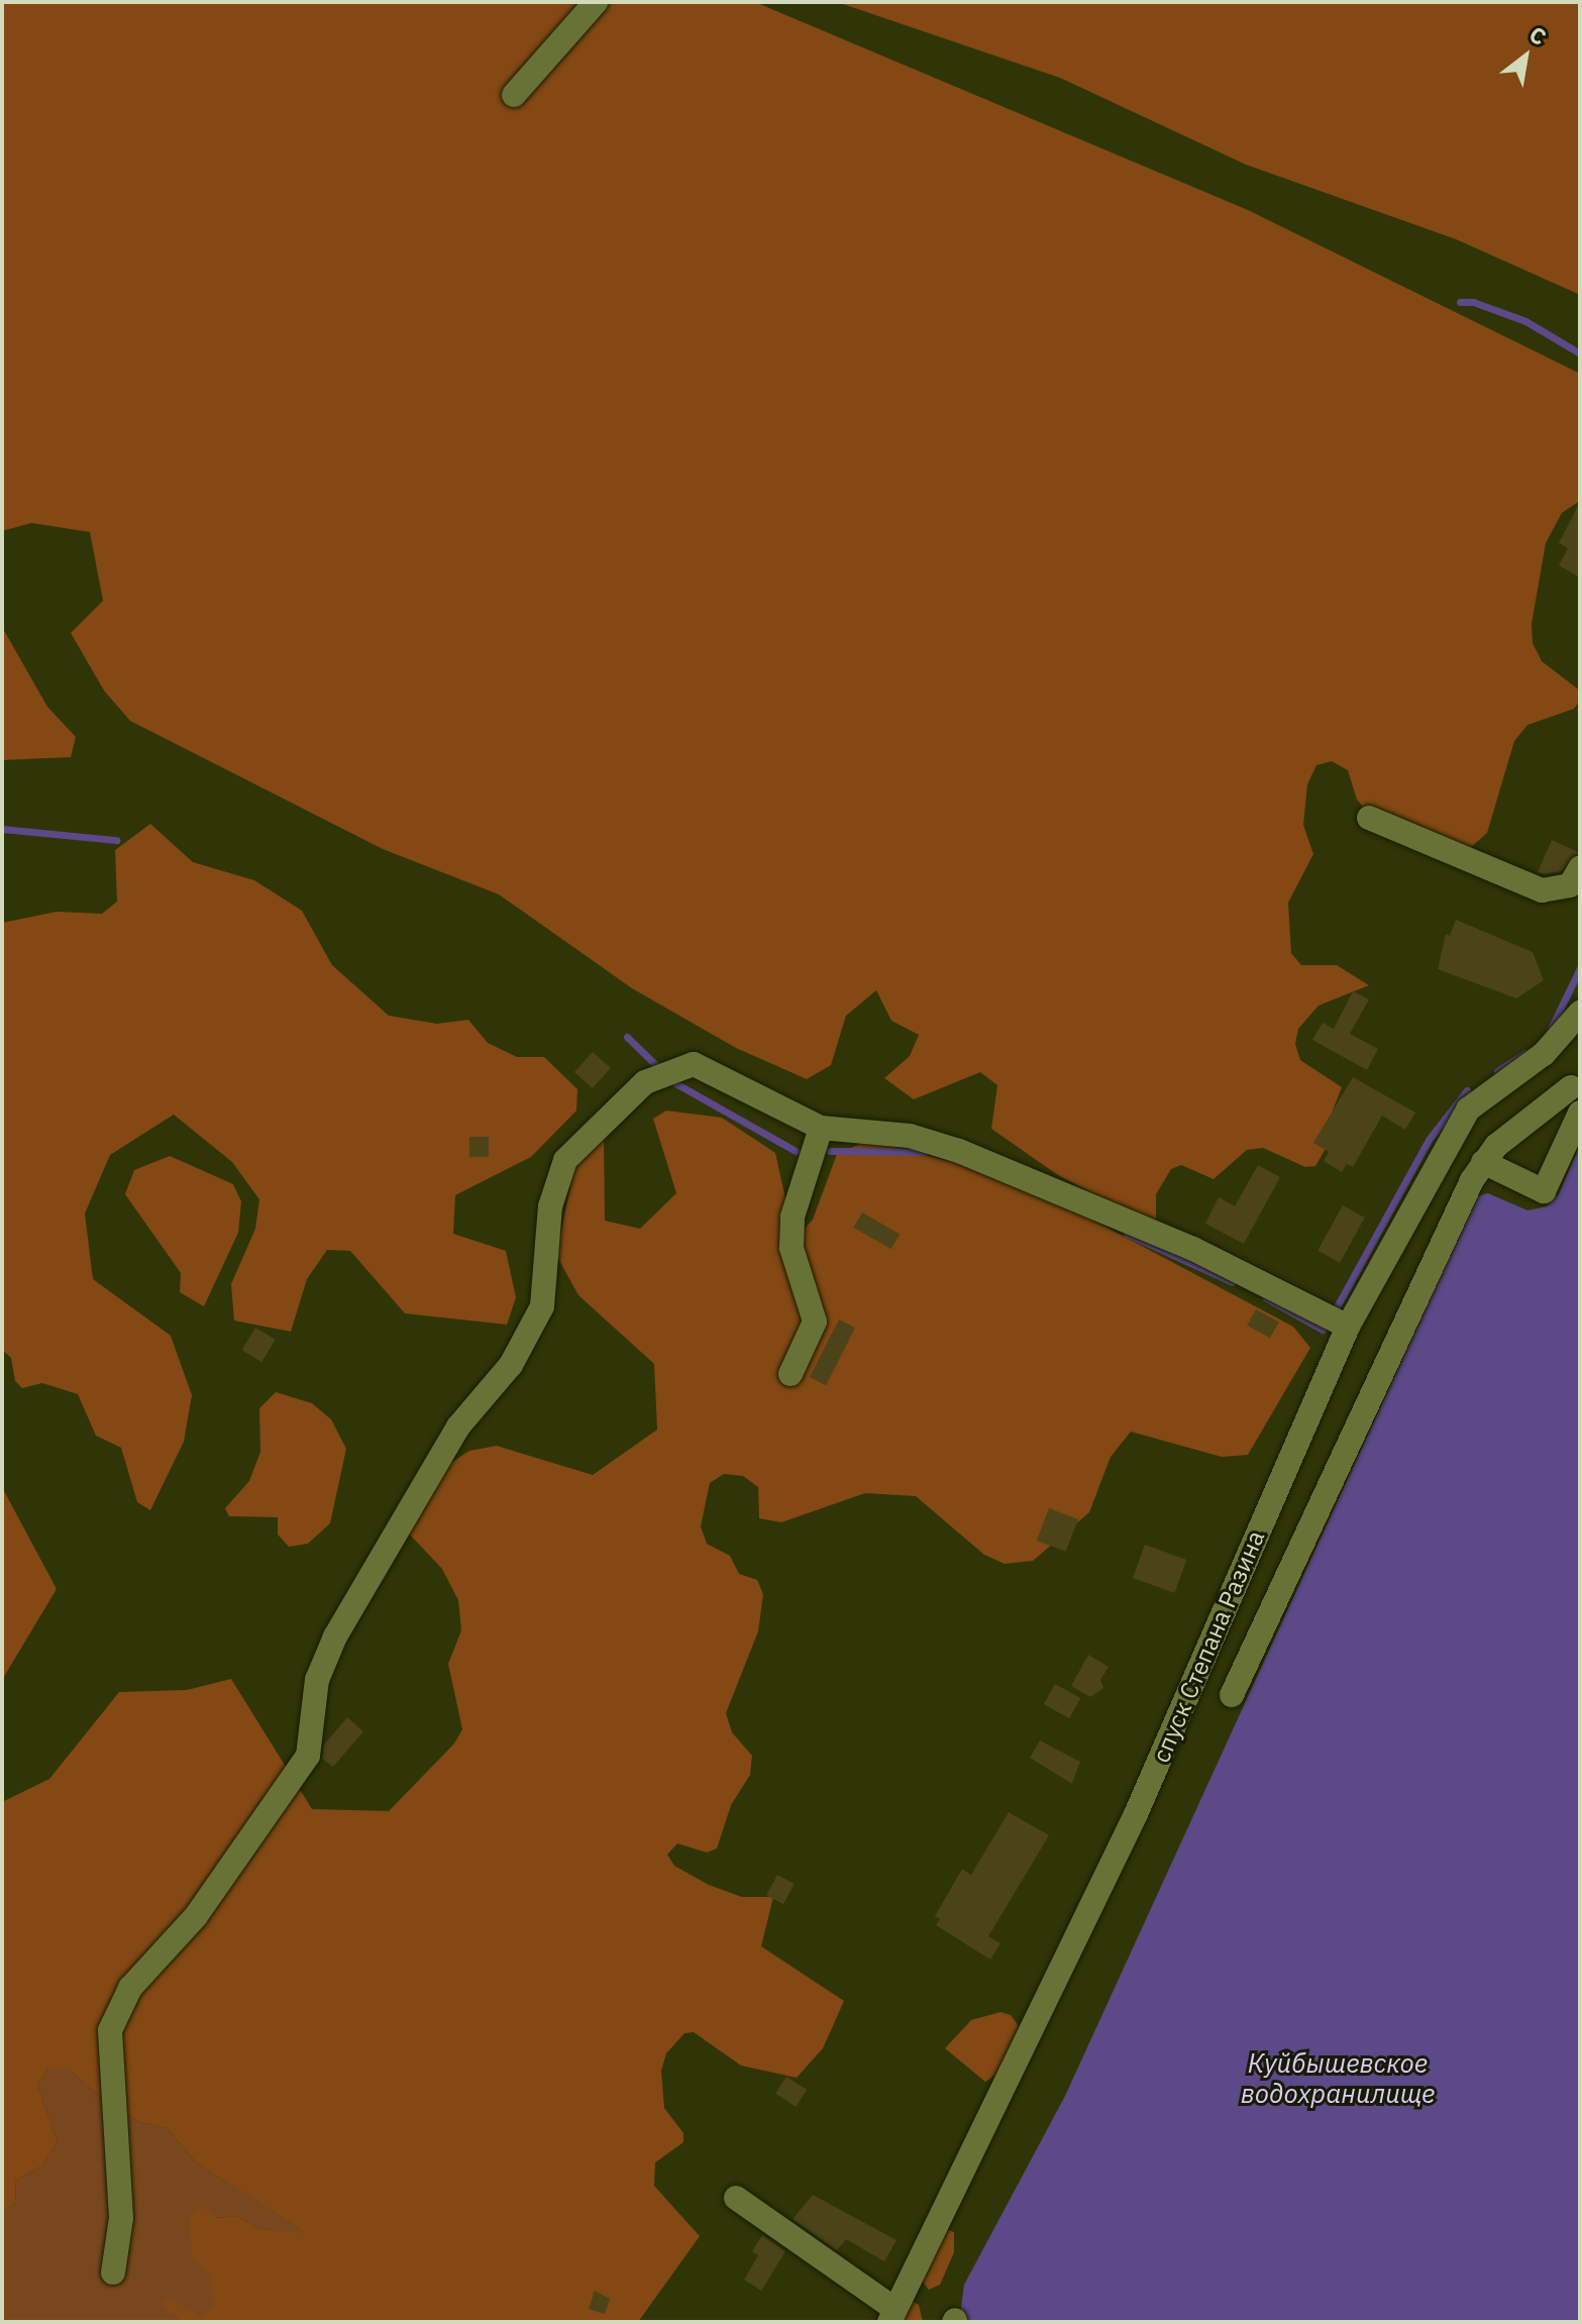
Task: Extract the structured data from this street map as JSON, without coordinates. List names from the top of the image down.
{
  "streets": {
    "street": ["спуск Степана Разина"]
  },
  "water": ["Куйбышевское водохранилище"],
  "north": "top right"
}
